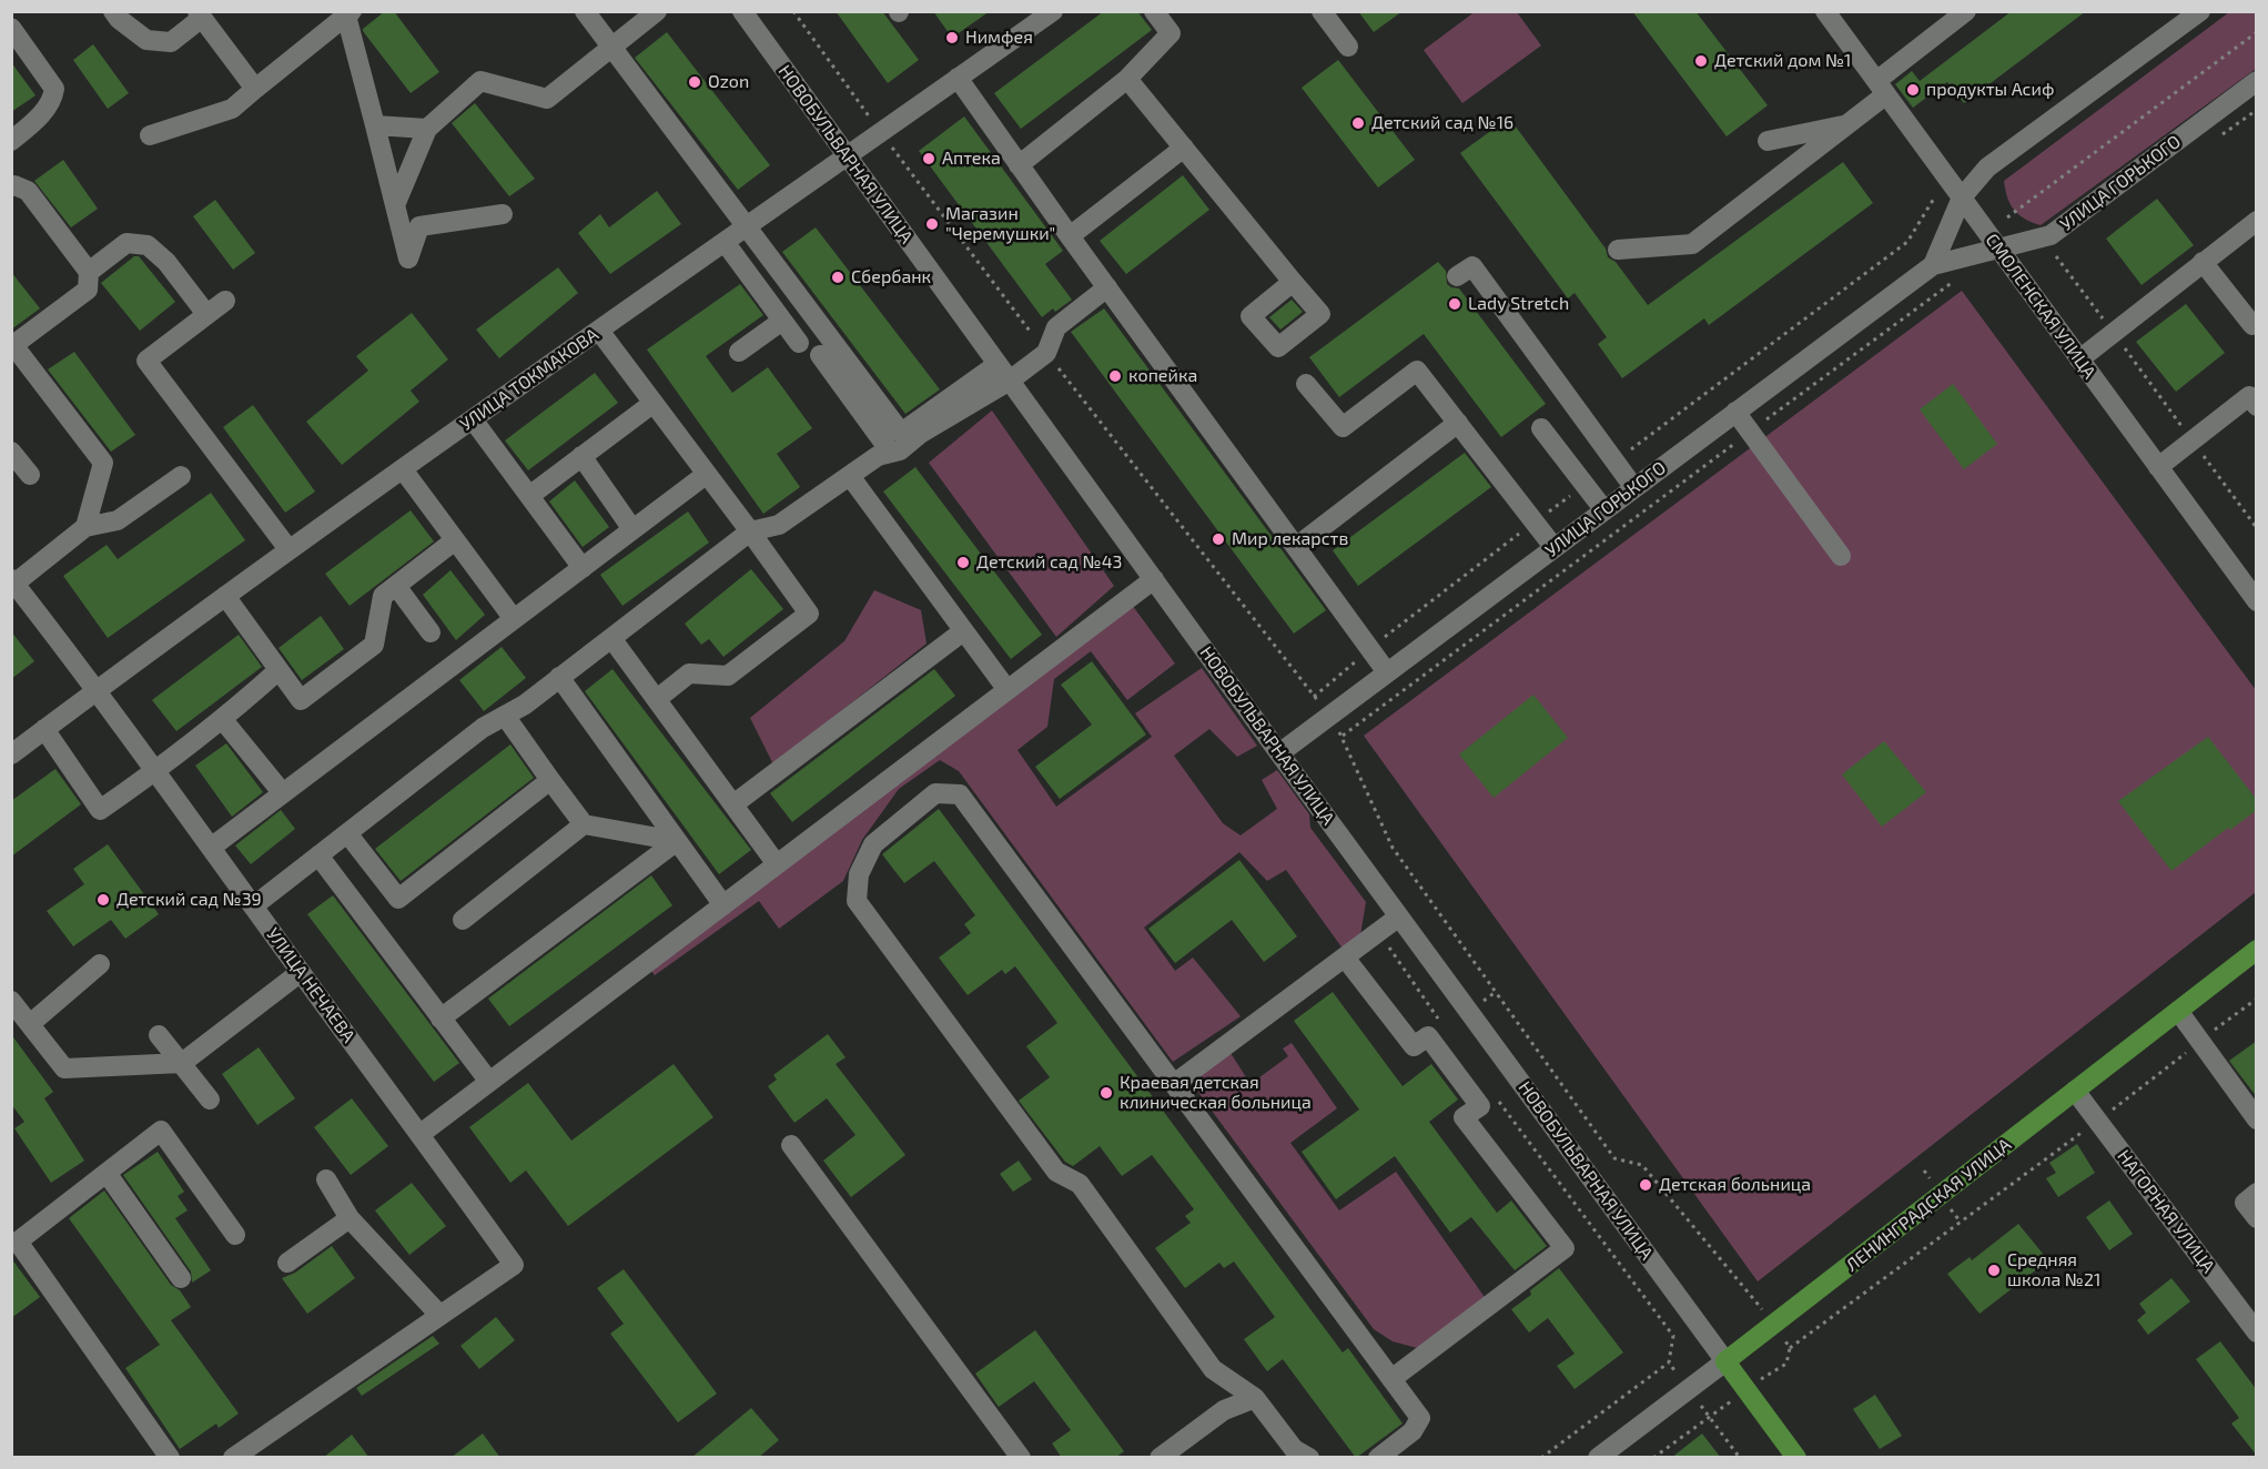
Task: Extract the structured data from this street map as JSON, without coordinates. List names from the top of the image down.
{
  "streets": {
    "main road": ["НОВОБУЛЬВАРНАЯ УЛИЦА", "ЛЕНИНГРАДСКАЯ УЛИЦА"],
    "street": [
      "УЛИЦА ГОРЬКОГО",
      "СМОЛЕНСКАЯ УЛИЦА",
      "УЛИЦА ТОКМАКОВА",
      "УЛИЦА НЕЧАЕВА",
      "НАГОРНАЯ УЛИЦА"
    ]
  },
  "crossings": [
    ["НОВОБУЛЬВАРНАЯ УЛИЦА", "УЛИЦА ГОРЬКОГО"],
    ["НОВОБУЛЬВАРНАЯ УЛИЦА", "УЛИЦА ТОКМАКОВА"],
    ["НОВОБУЛЬВАРНАЯ УЛИЦА", "ЛЕНИНГРАДСКАЯ УЛИЦА"],
    ["УЛИЦА ГОРЬКОГО", "СМОЛЕНСКАЯ УЛИЦА"],
    ["УЛИЦА ТОКМАКОВА", "УЛИЦА НЕЧАЕВА"],
    ["ЛЕНИНГРАДСКАЯ УЛИЦА", "НАГОРНАЯ УЛИЦА"]
  ],
  "places": [
    "Нимфея",
    "Детский дом №1",
    "Ozon",
    "продукты Асиф",
    "Детский сад №16",
    "Аптека",
    "Магазин \"Черемушки\"",
    "Сбербанк",
    "Lady Stretch",
    "копейка",
    "Мир лекарств",
    "Детский сад №43",
    "Детский сад №39",
    "Краевая детская клиническая больница",
    "Детская больница",
    "Средняя школа №21"
  ]
}
